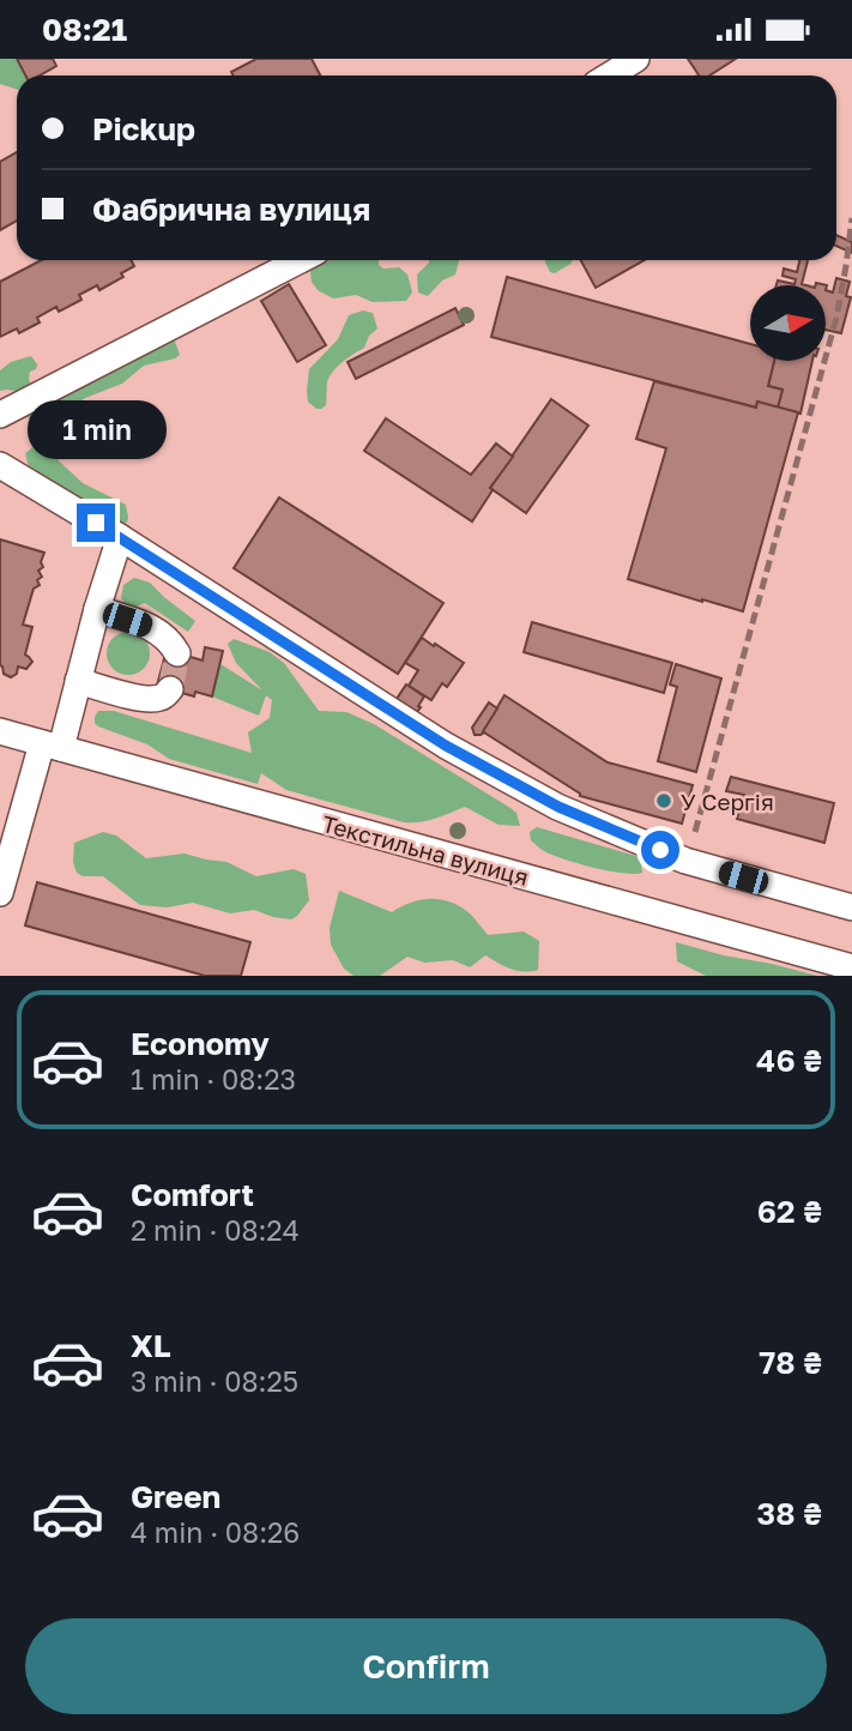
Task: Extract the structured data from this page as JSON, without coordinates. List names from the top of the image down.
{
  "streets": {
    "street": ["Текстильна вулиця"]
  },
  "places": ["У Сергія"],
  "north": "right",
  "page": {
    "status": "08:21",
    "banner": ["Pickup", "Фабрична вулиця"],
    "bubble": "1 min",
    "list": [
      {
        "name": "Economy",
        "note": "1 min · 08:23",
        "value": "46 ₴"
      },
      {
        "name": "Comfort",
        "note": "2 min · 08:24",
        "value": "62 ₴"
      },
      {
        "name": "XL",
        "note": "3 min · 08:25",
        "value": "78 ₴"
      },
      {
        "name": "Green",
        "note": "4 min · 08:26",
        "value": "38 ₴"
      }
    ],
    "buttons": "Confirm"
  }
}
